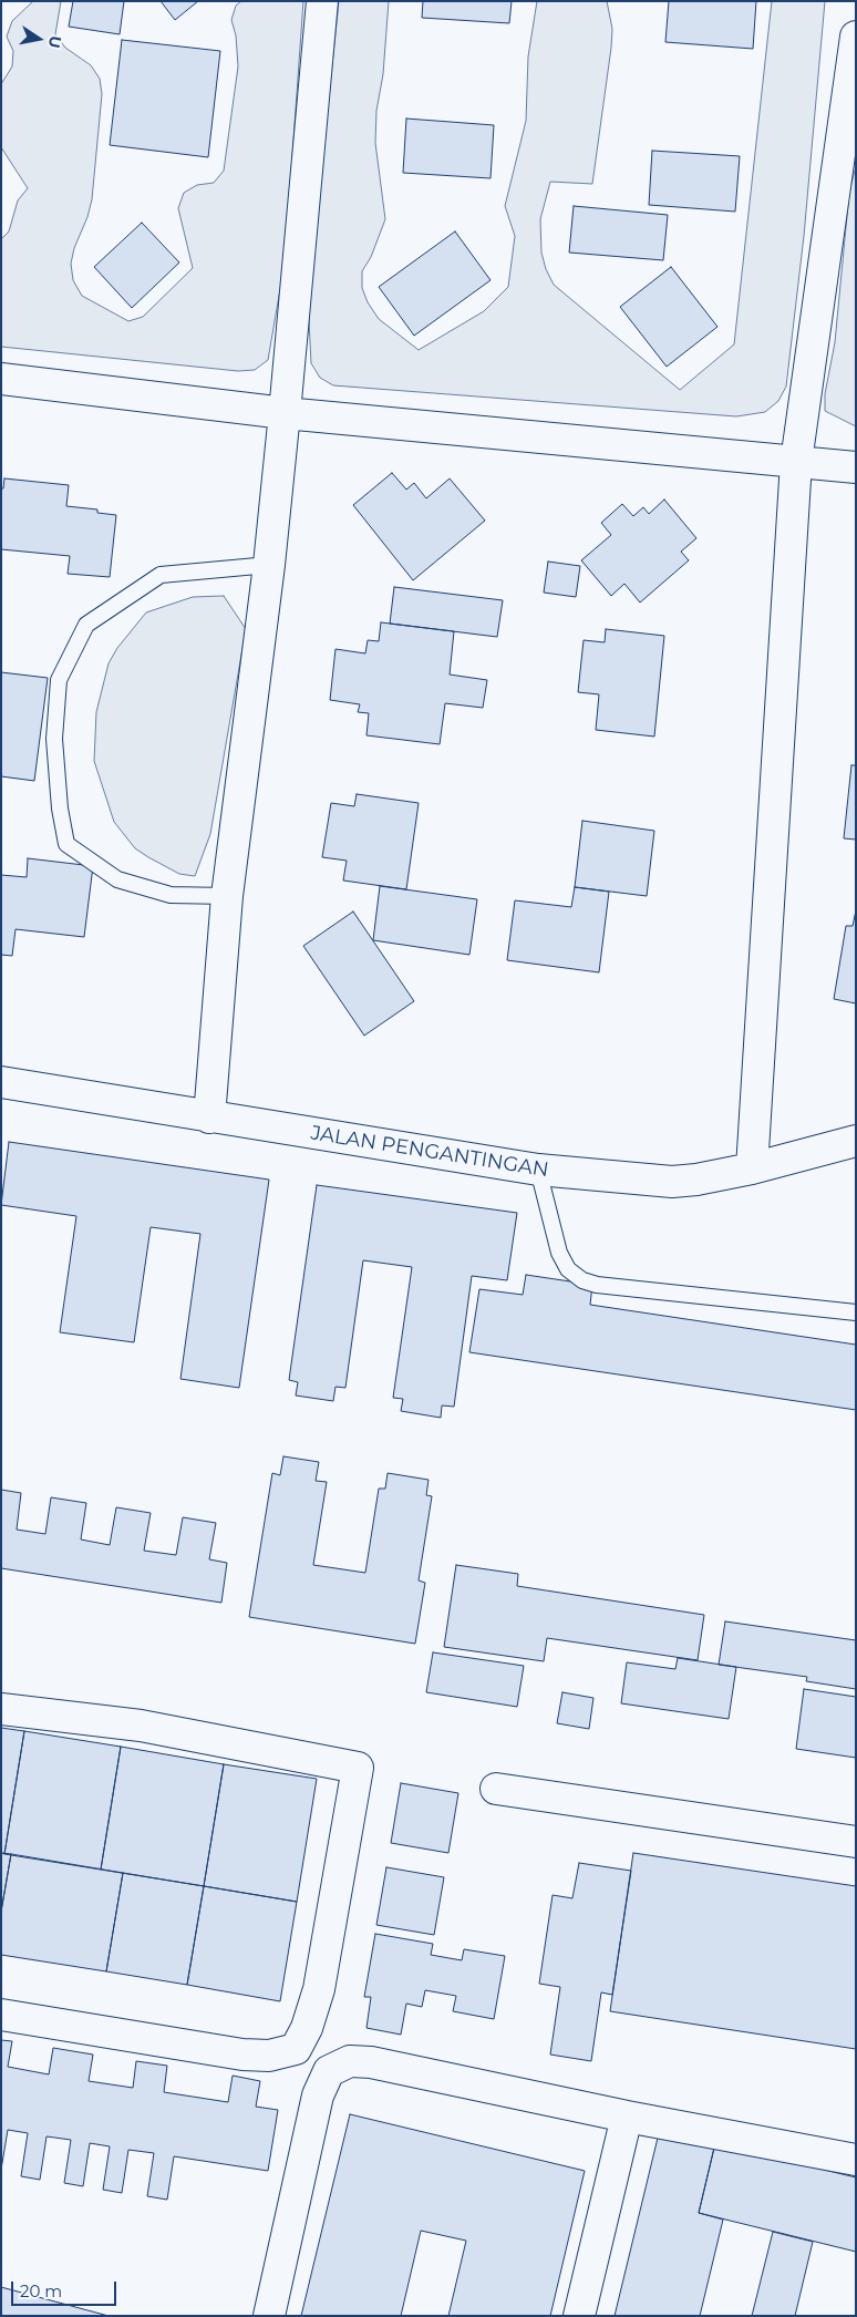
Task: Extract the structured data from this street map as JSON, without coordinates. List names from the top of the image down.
{
  "streets": {
    "street": ["JALAN PENGANTINGAN"]
  },
  "scale_bar": "20 m",
  "north": "right"
}
